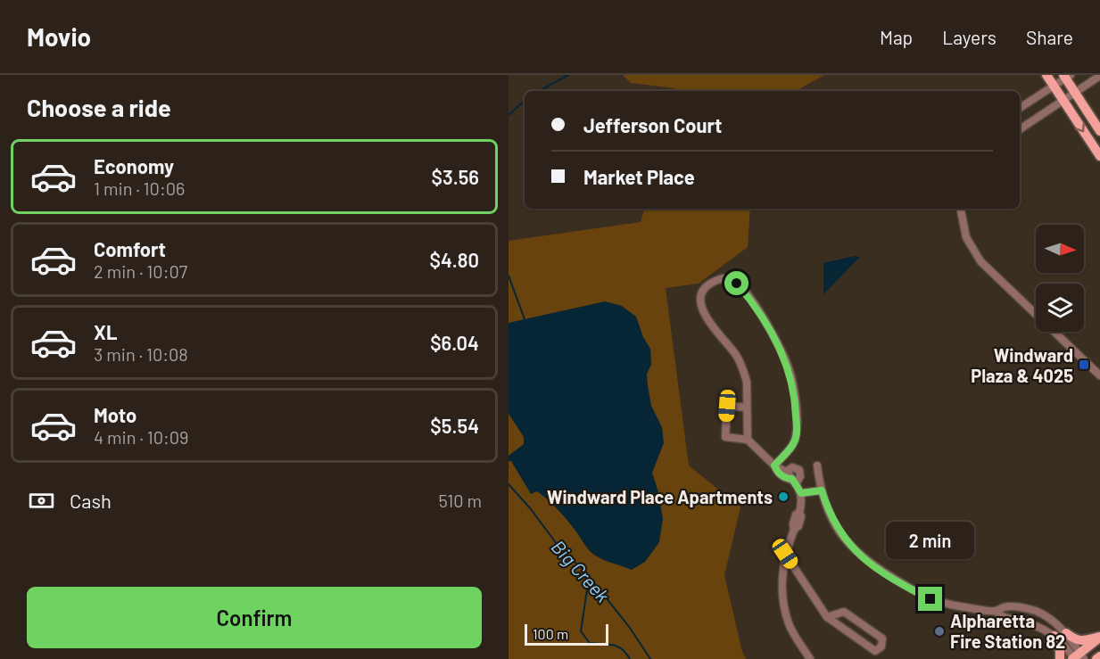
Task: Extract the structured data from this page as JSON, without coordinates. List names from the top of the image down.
{
  "water": ["Big Creek"],
  "places": {
    "transit": ["Windward Plaza & 4025"],
    "other": ["Windward Place Apartments", "Alpharetta Fire Station 82"]
  },
  "scale_bar": "100 m",
  "north": "right",
  "page": {
    "header": "Movio",
    "nav": ["Map", "Layers", "Share"],
    "heading": "Choose a ride",
    "banner": ["Jefferson Court", "Market Place"],
    "list": [
      {
        "name": "Economy",
        "note": "1 min · 10:06",
        "value": "$3.56"
      },
      {
        "name": "Comfort",
        "note": "2 min · 10:07",
        "value": "$4.80"
      },
      {
        "name": "XL",
        "note": "3 min · 10:08",
        "value": "$6.04"
      },
      {
        "name": "Moto",
        "note": "4 min · 10:09",
        "value": "$5.54"
      }
    ],
    "pay": ["Cash", "510 m"],
    "bubble": "2 min",
    "buttons": "Confirm",
    "scale": "100 m"
  }
}
